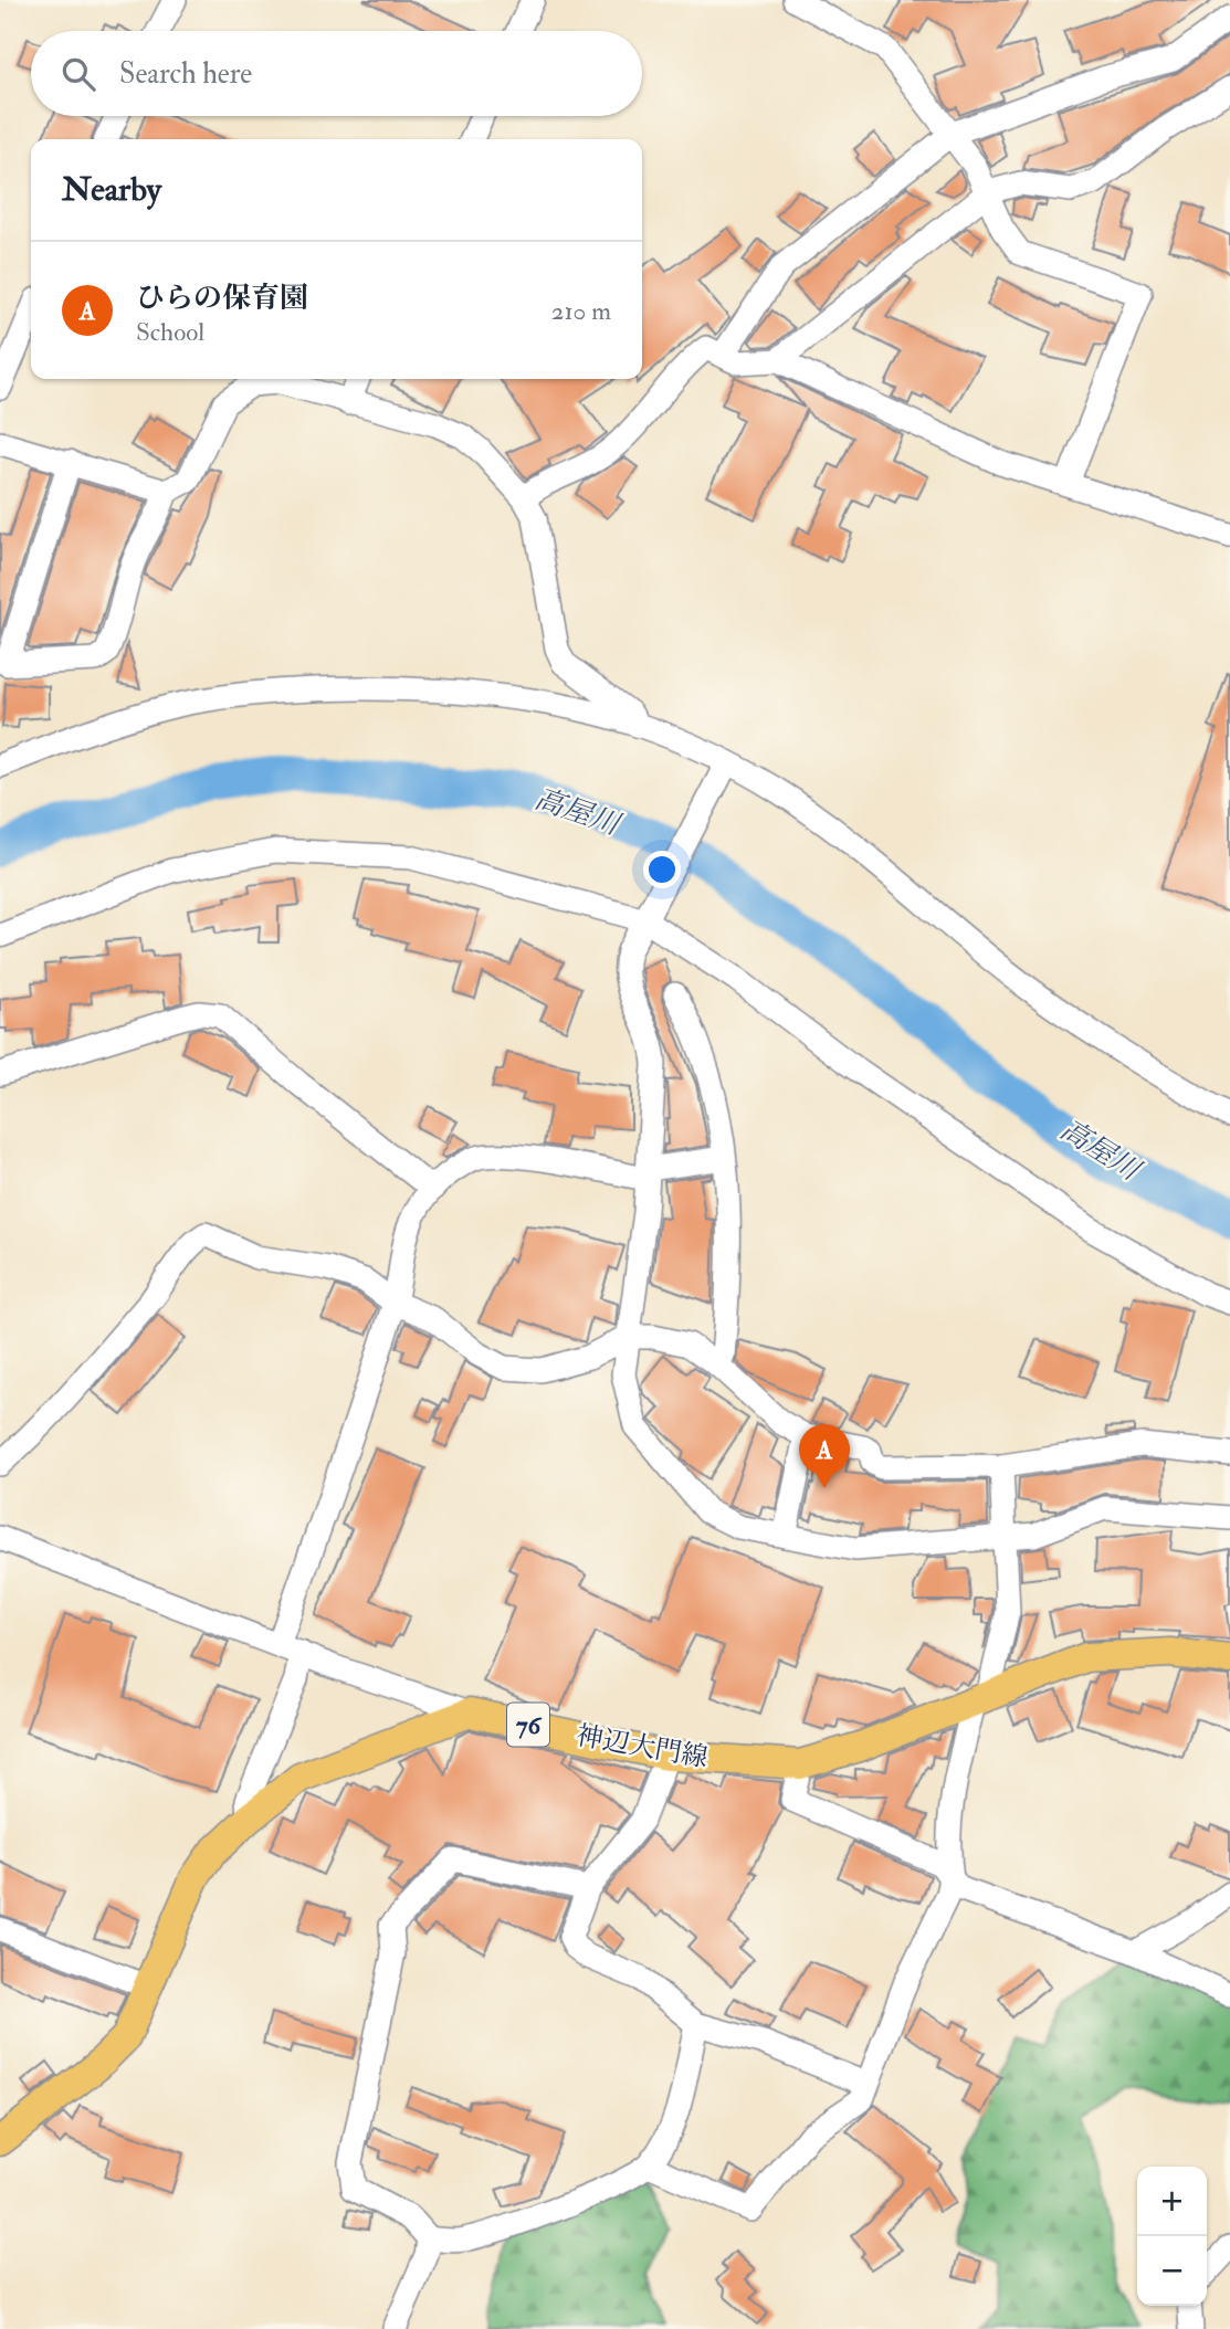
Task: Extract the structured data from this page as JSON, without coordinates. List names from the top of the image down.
{
  "streets": {
    "main road": ["76", "神辺大門線"]
  },
  "crossings": [
    ["76", "神辺大門線"]
  ],
  "water": ["高屋川"],
  "page": {
    "search": "Search here",
    "heading": "Nearby",
    "list": [
      {
        "mark": "A",
        "name": "ひらの保育園",
        "note": "School",
        "value": "210 m"
      }
    ],
    "pins": "A",
    "map_buttons": ["+", "−"]
  }
}
